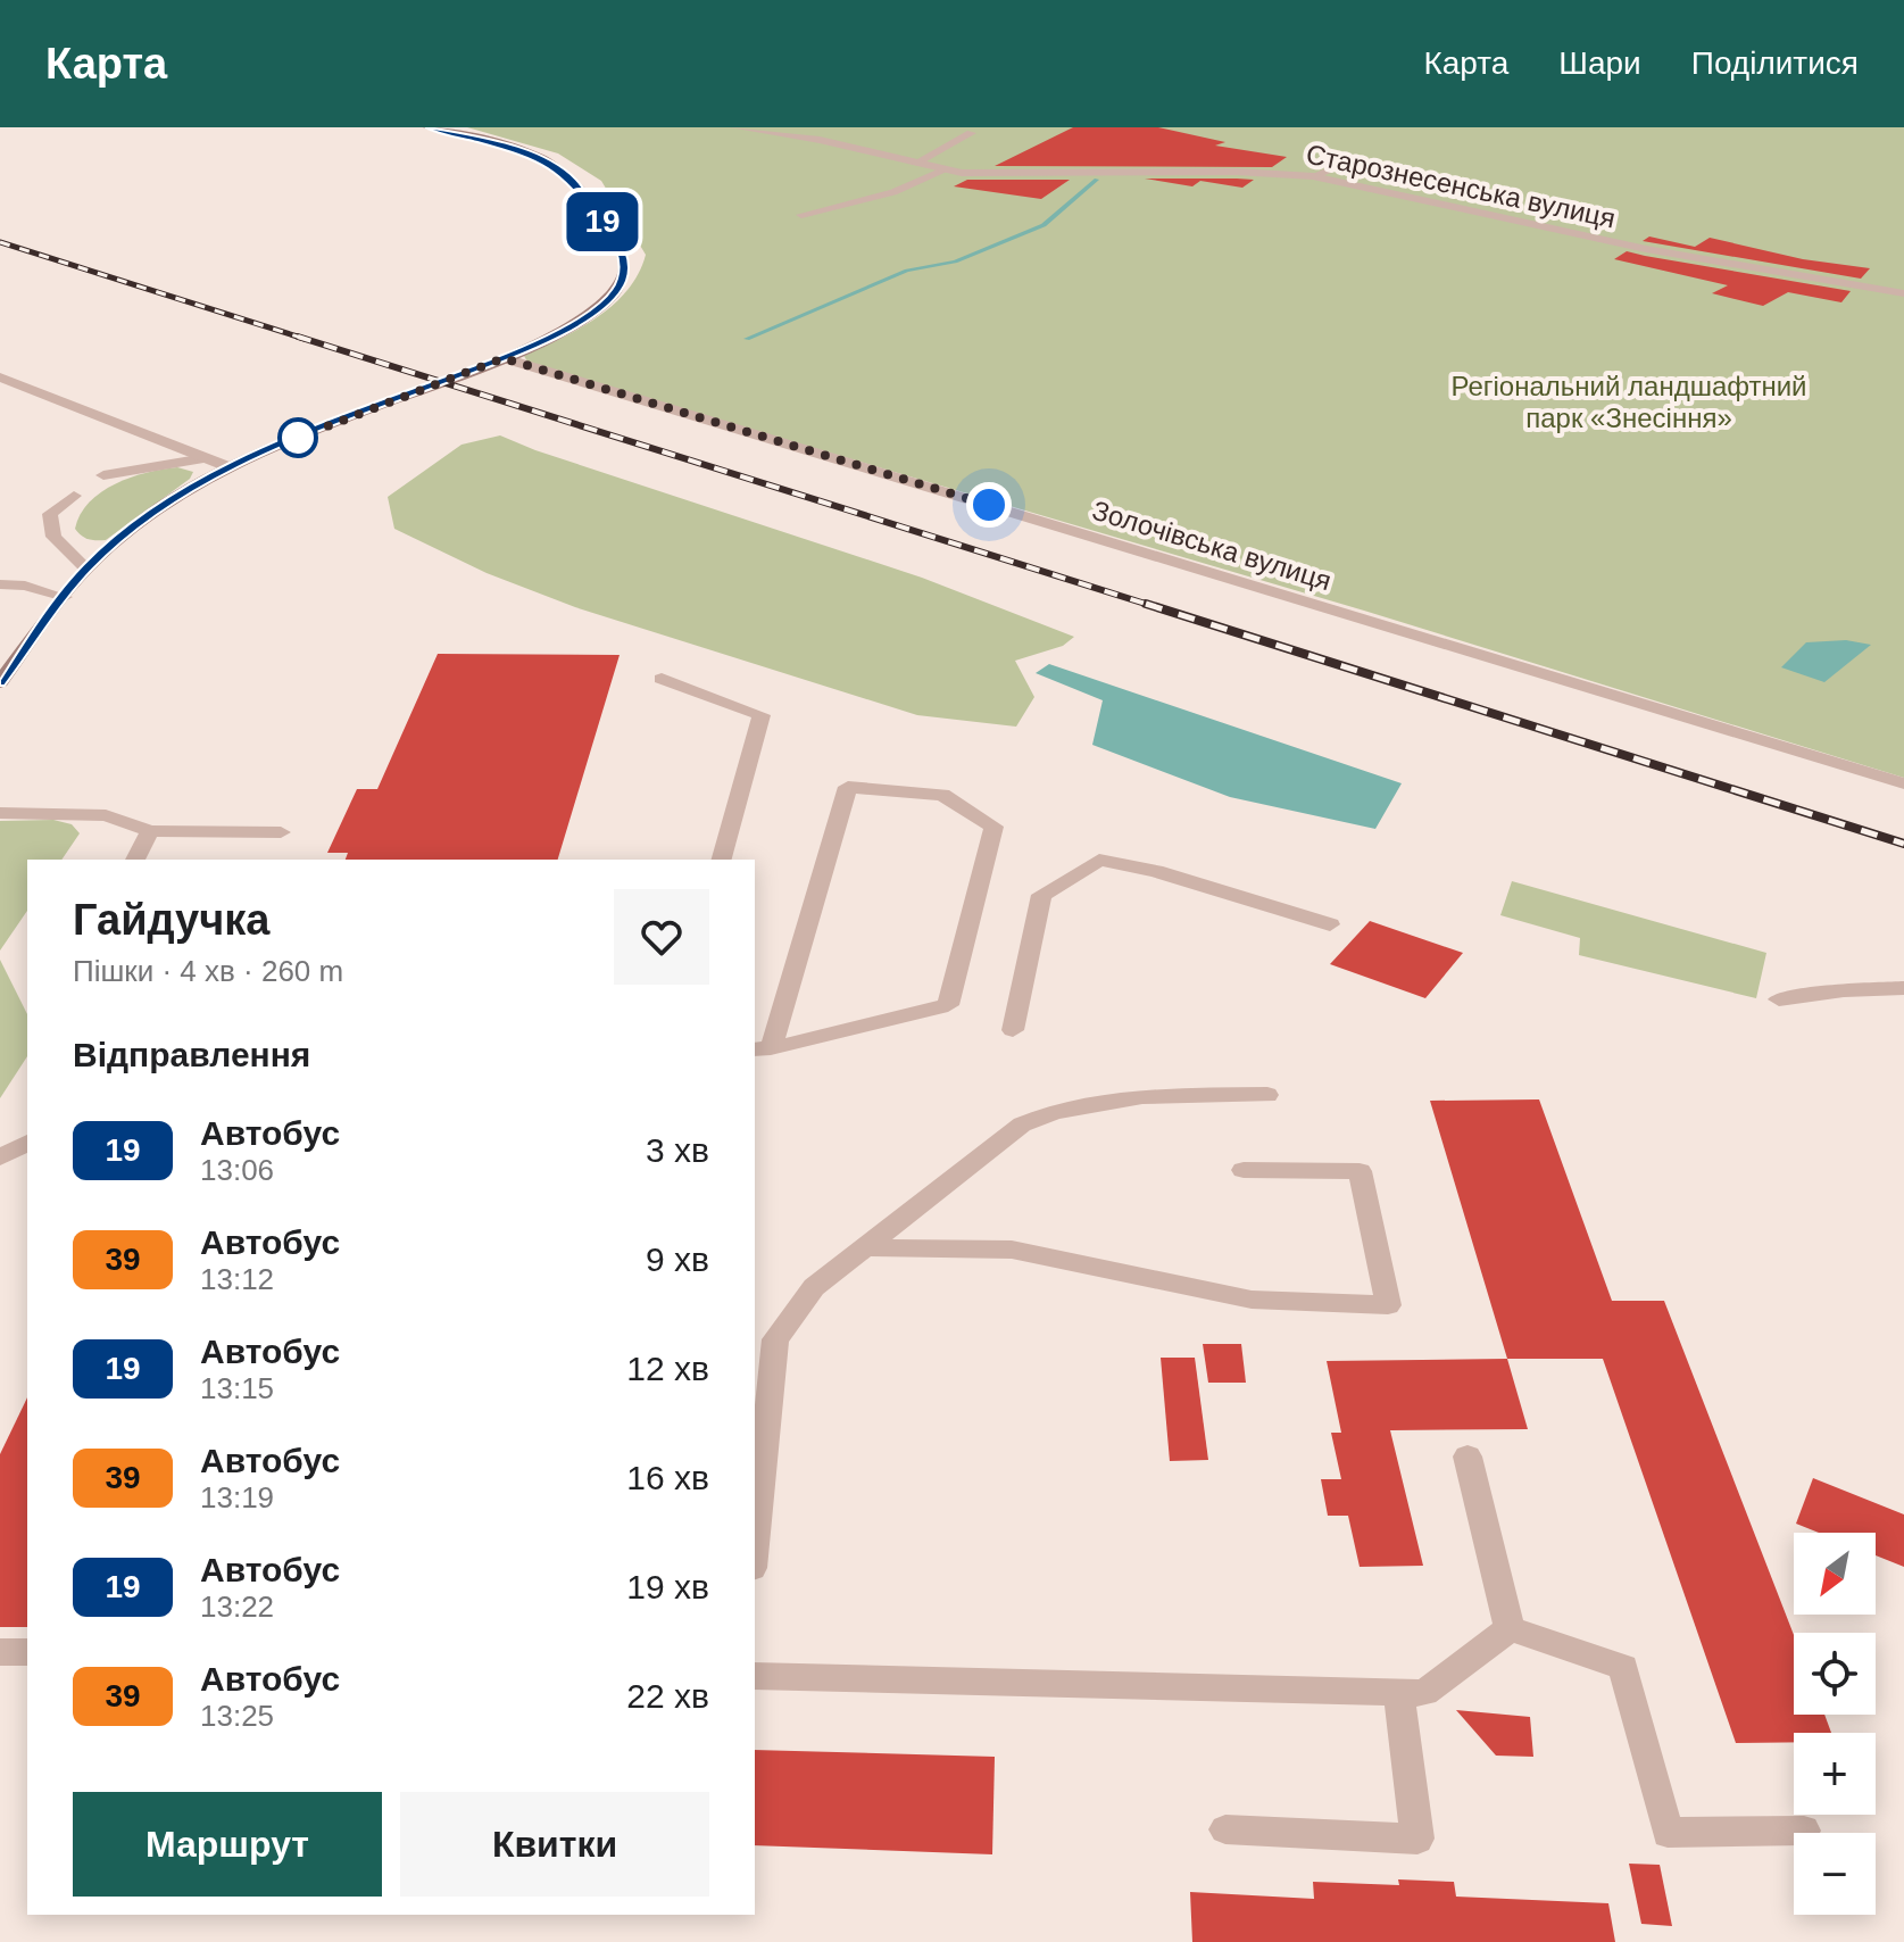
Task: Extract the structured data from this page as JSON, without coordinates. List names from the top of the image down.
{
  "streets": {
    "street": ["Старознесенська вулиця", "Золочівська вулиця"]
  },
  "parks": ["Регіональний ландшафтний парк «Знесіння»"],
  "lines": ["bus line 19"],
  "north": "bottom left",
  "page": {
    "header": "Карта",
    "nav": ["Карта", "Шари", "Поділитися"],
    "on_map": "19",
    "heading": [
      ["Гайдучка", "Пішки · 4 хв · 260 m"],
      "Відправлення"
    ],
    "list": [
      {
        "mark": "19",
        "name": "Автобус",
        "note": "13:06",
        "value": "3 хв"
      },
      {
        "mark": "39",
        "name": "Автобус",
        "note": "13:12",
        "value": "9 хв"
      },
      {
        "mark": "19",
        "name": "Автобус",
        "note": "13:15",
        "value": "12 хв"
      },
      {
        "mark": "39",
        "name": "Автобус",
        "note": "13:19",
        "value": "16 хв"
      },
      {
        "mark": "19",
        "name": "Автобус",
        "note": "13:22",
        "value": "19 хв"
      },
      {
        "mark": "39",
        "name": "Автобус",
        "note": "13:25",
        "value": "22 хв"
      }
    ],
    "map_buttons": ["+", "−"],
    "buttons": ["Маршрут", "Квитки"]
  }
}
